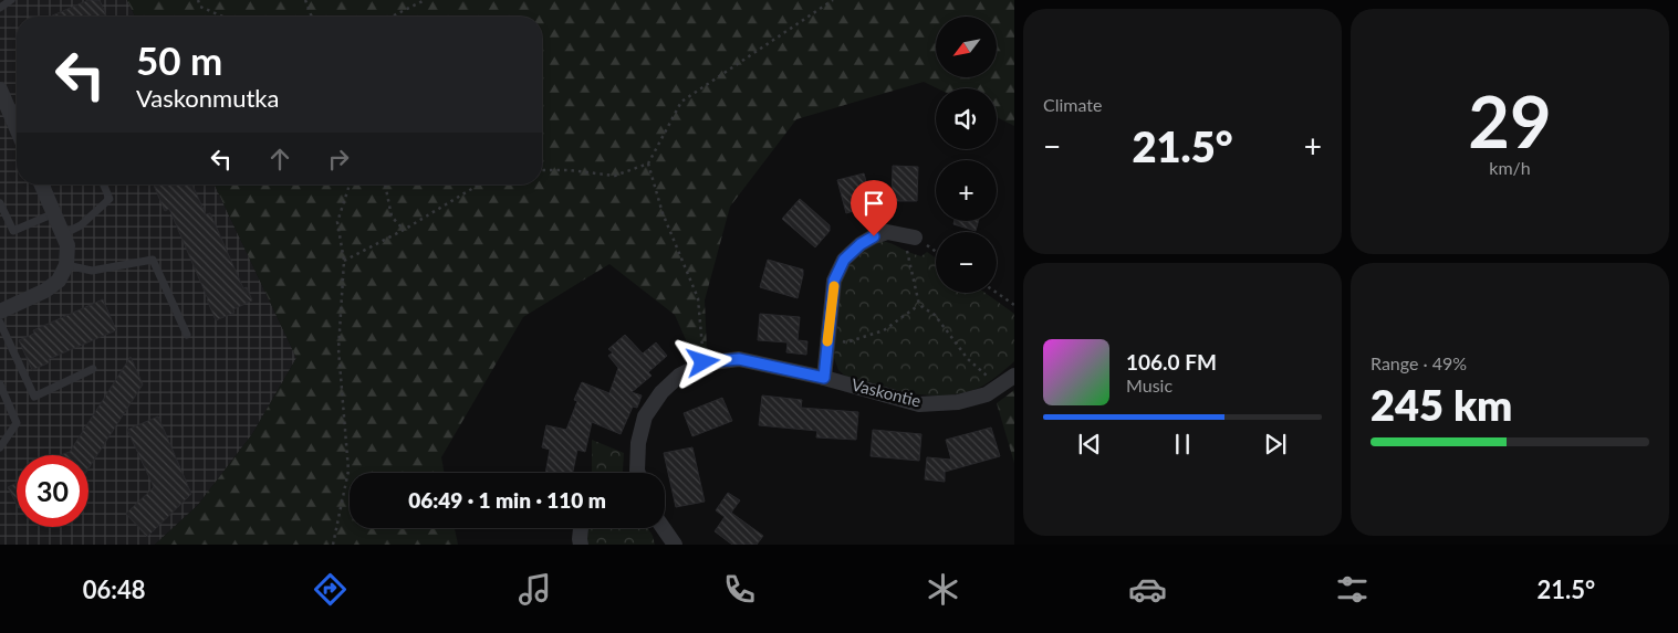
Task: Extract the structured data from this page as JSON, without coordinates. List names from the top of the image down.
{
  "streets": {
    "street": ["Vaskontie"]
  },
  "north": "bottom left",
  "page": {
    "tile": [
      "Climate",
      ["29", "km/h"],
      ["Range · 49%", "245 km"]
    ],
    "map_buttons": ["+", "−"],
    "turn": ["50 m", "Vaskonmutka"],
    "heat": ["−", "21.5°", "+"],
    "song": ["106.0 FM", "Music"],
    "limit": "30",
    "trip": "06:49 · 1 min · 110 m",
    "tabs": ["06:48", "21.5°"]
  }
}
